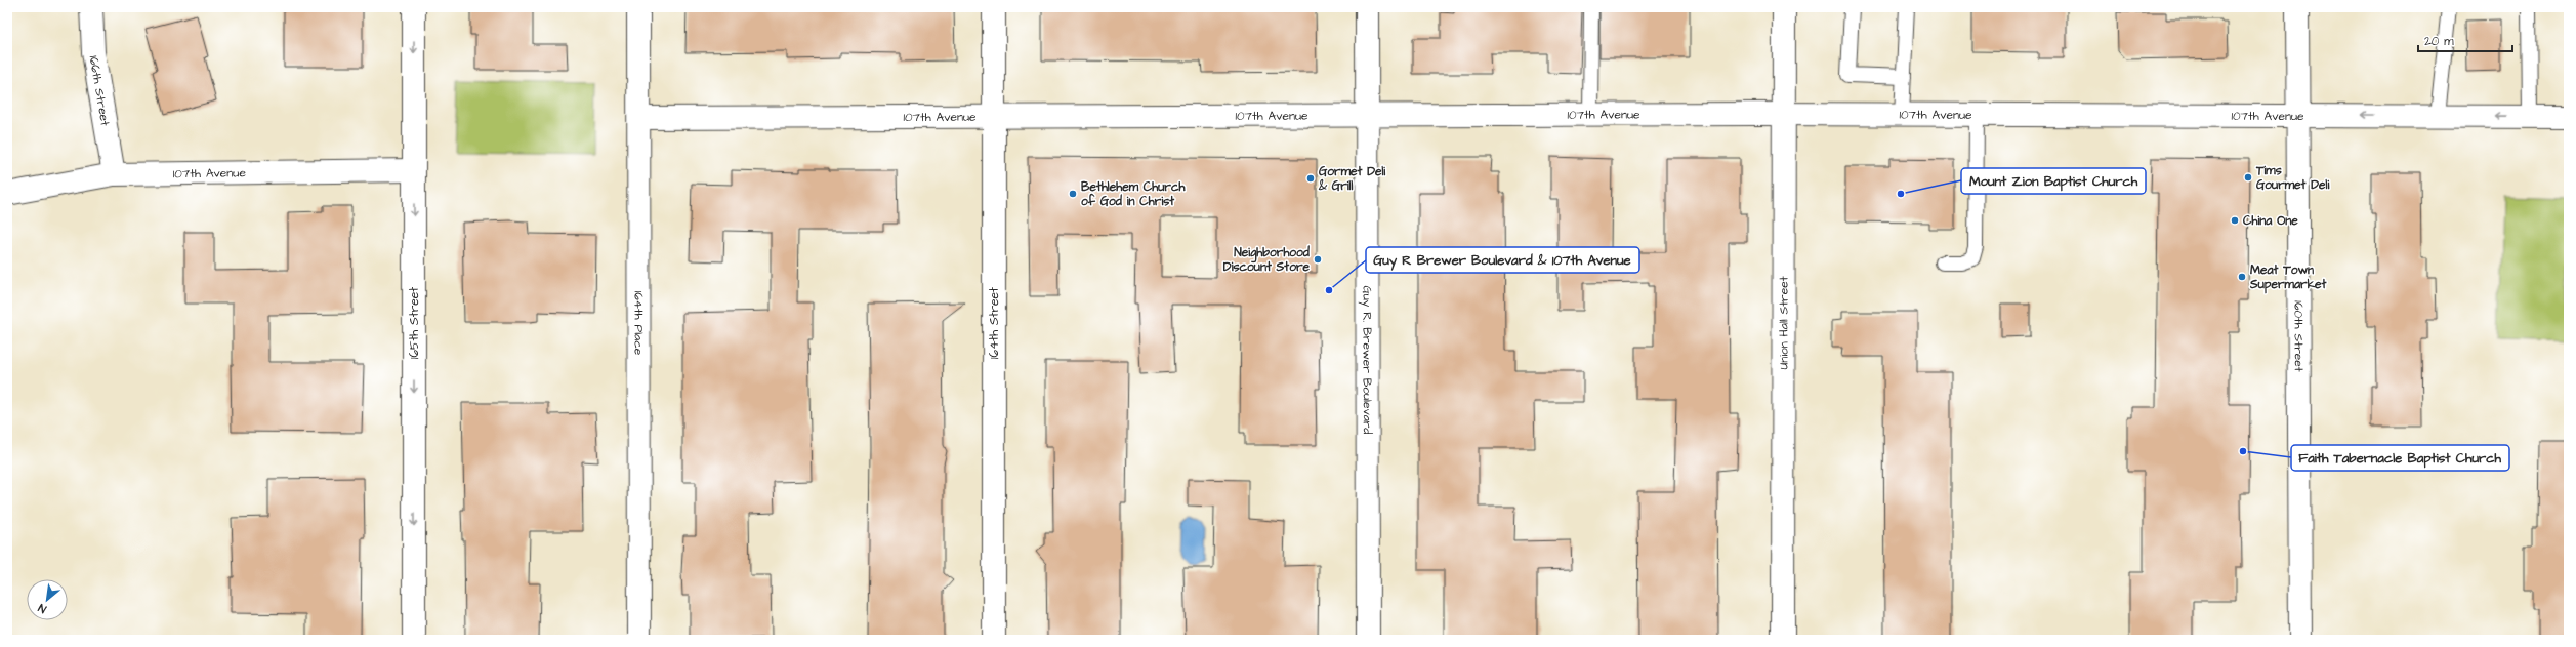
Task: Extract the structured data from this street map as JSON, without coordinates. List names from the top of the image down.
{
  "streets": {
    "street": [
      "166th Street",
      "107th Avenue",
      "165th Street",
      "164th Place",
      "164th Street",
      "Union Hall Street",
      "160th Street",
      "Guy R. Brewer Boulevard"
    ]
  },
  "crossings": [
    ["166th Street", "107th Avenue"],
    ["107th Avenue", "165th Street"],
    ["107th Avenue", "164th Place"],
    ["107th Avenue", "164th Street"],
    ["107th Avenue", "Union Hall Street"],
    ["107th Avenue", "160th Street"],
    ["107th Avenue", "Guy R. Brewer Boulevard"]
  ],
  "one_way": ["165th Street"],
  "places": [
    "Tims Gourmet Deli",
    "Gormet Deli & Grill",
    "Bethlehem Church of God in Christ",
    "Mount Zion Baptist Church",
    "China One",
    "Neighborhood Discount Store",
    "Meat Town Supermarket",
    "Guy R Brewer Boulevard & 107th Avenue",
    "Faith Tabernacle Baptist Church"
  ],
  "scale_bar": "20 m",
  "north": "bottom left"
}
